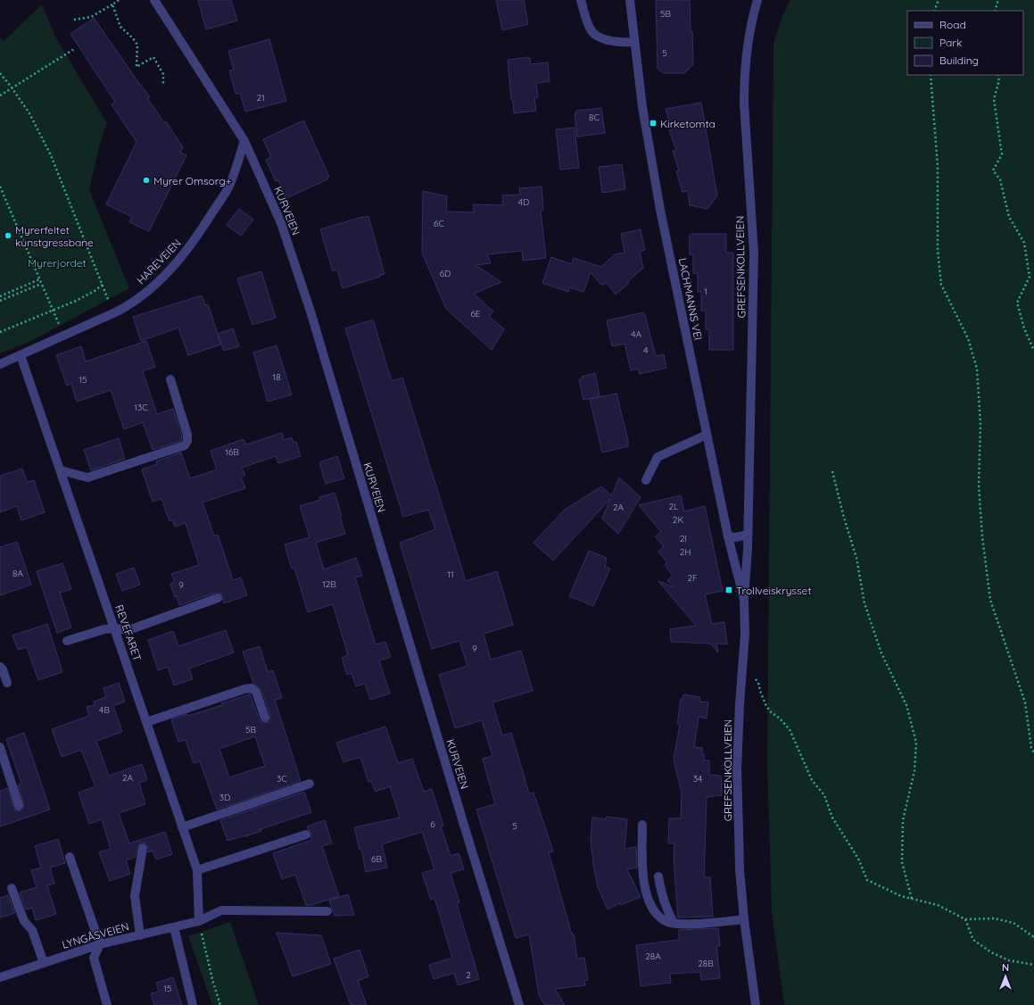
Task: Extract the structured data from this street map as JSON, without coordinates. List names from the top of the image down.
{
  "streets": {
    "street": [
      "KURVEIEN",
      "HAREVEIEN",
      "GREFSENKOLLVEIEN",
      "LACHMANNS VEI",
      "REVEFARET",
      "LYNGÅSVEIEN"
    ]
  },
  "crossings": [
    ["KURVEIEN", "HAREVEIEN"],
    ["HAREVEIEN", "REVEFARET"],
    ["GREFSENKOLLVEIEN", "LACHMANNS VEI"],
    ["REVEFARET", "LYNGÅSVEIEN"]
  ],
  "parks": ["Myrerjordet"],
  "places": {
    "transit": ["Kirketomta", "Trollveiskrysset"],
    "other": ["Myrer Omsorg+", "Myrerfeltet kunstgressbane"]
  },
  "house_numbers": [
    "5B",
    "5",
    "21",
    "8C",
    "4D",
    "6C",
    "6D",
    "1",
    "6E",
    "4A",
    "4",
    "18",
    "15",
    "13C",
    "16B",
    "2L",
    "2A",
    "2K",
    "2I",
    "2H",
    "8A",
    "11",
    "2F",
    "12B",
    "9",
    "9",
    "4B",
    "5B",
    "2A",
    "3C",
    "34",
    "3D",
    "6",
    "5",
    "6B",
    "28A",
    "28B",
    "2",
    "15"
  ],
  "legend": ["Road", "Park", "Building"],
  "north": "top"
}
